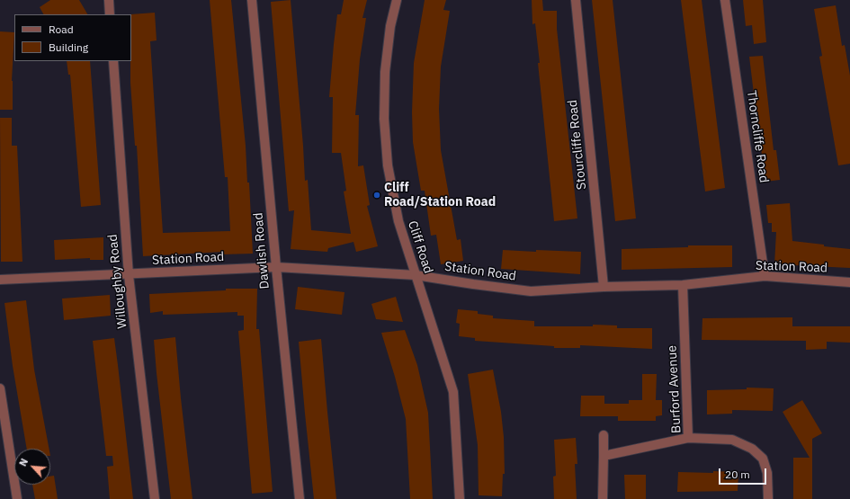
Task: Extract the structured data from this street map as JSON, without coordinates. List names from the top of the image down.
{
  "streets": {
    "street": [
      "Thorncliffe Road",
      "Stourcliffe Road",
      "Cliff Road",
      "Dawlish Road",
      "Station Road",
      "Willoughby Road",
      "Burford Avenue"
    ]
  },
  "crossings": [
    ["Thorncliffe Road", "Station Road"],
    ["Stourcliffe Road", "Station Road"],
    ["Cliff Road", "Station Road"],
    ["Dawlish Road", "Station Road"],
    ["Station Road", "Willoughby Road"],
    ["Station Road", "Burford Avenue"]
  ],
  "places": ["Cliff Road/Station Road"],
  "legend": ["Road", "Building"],
  "scale_bar": "20 m",
  "north": "top left"
}
